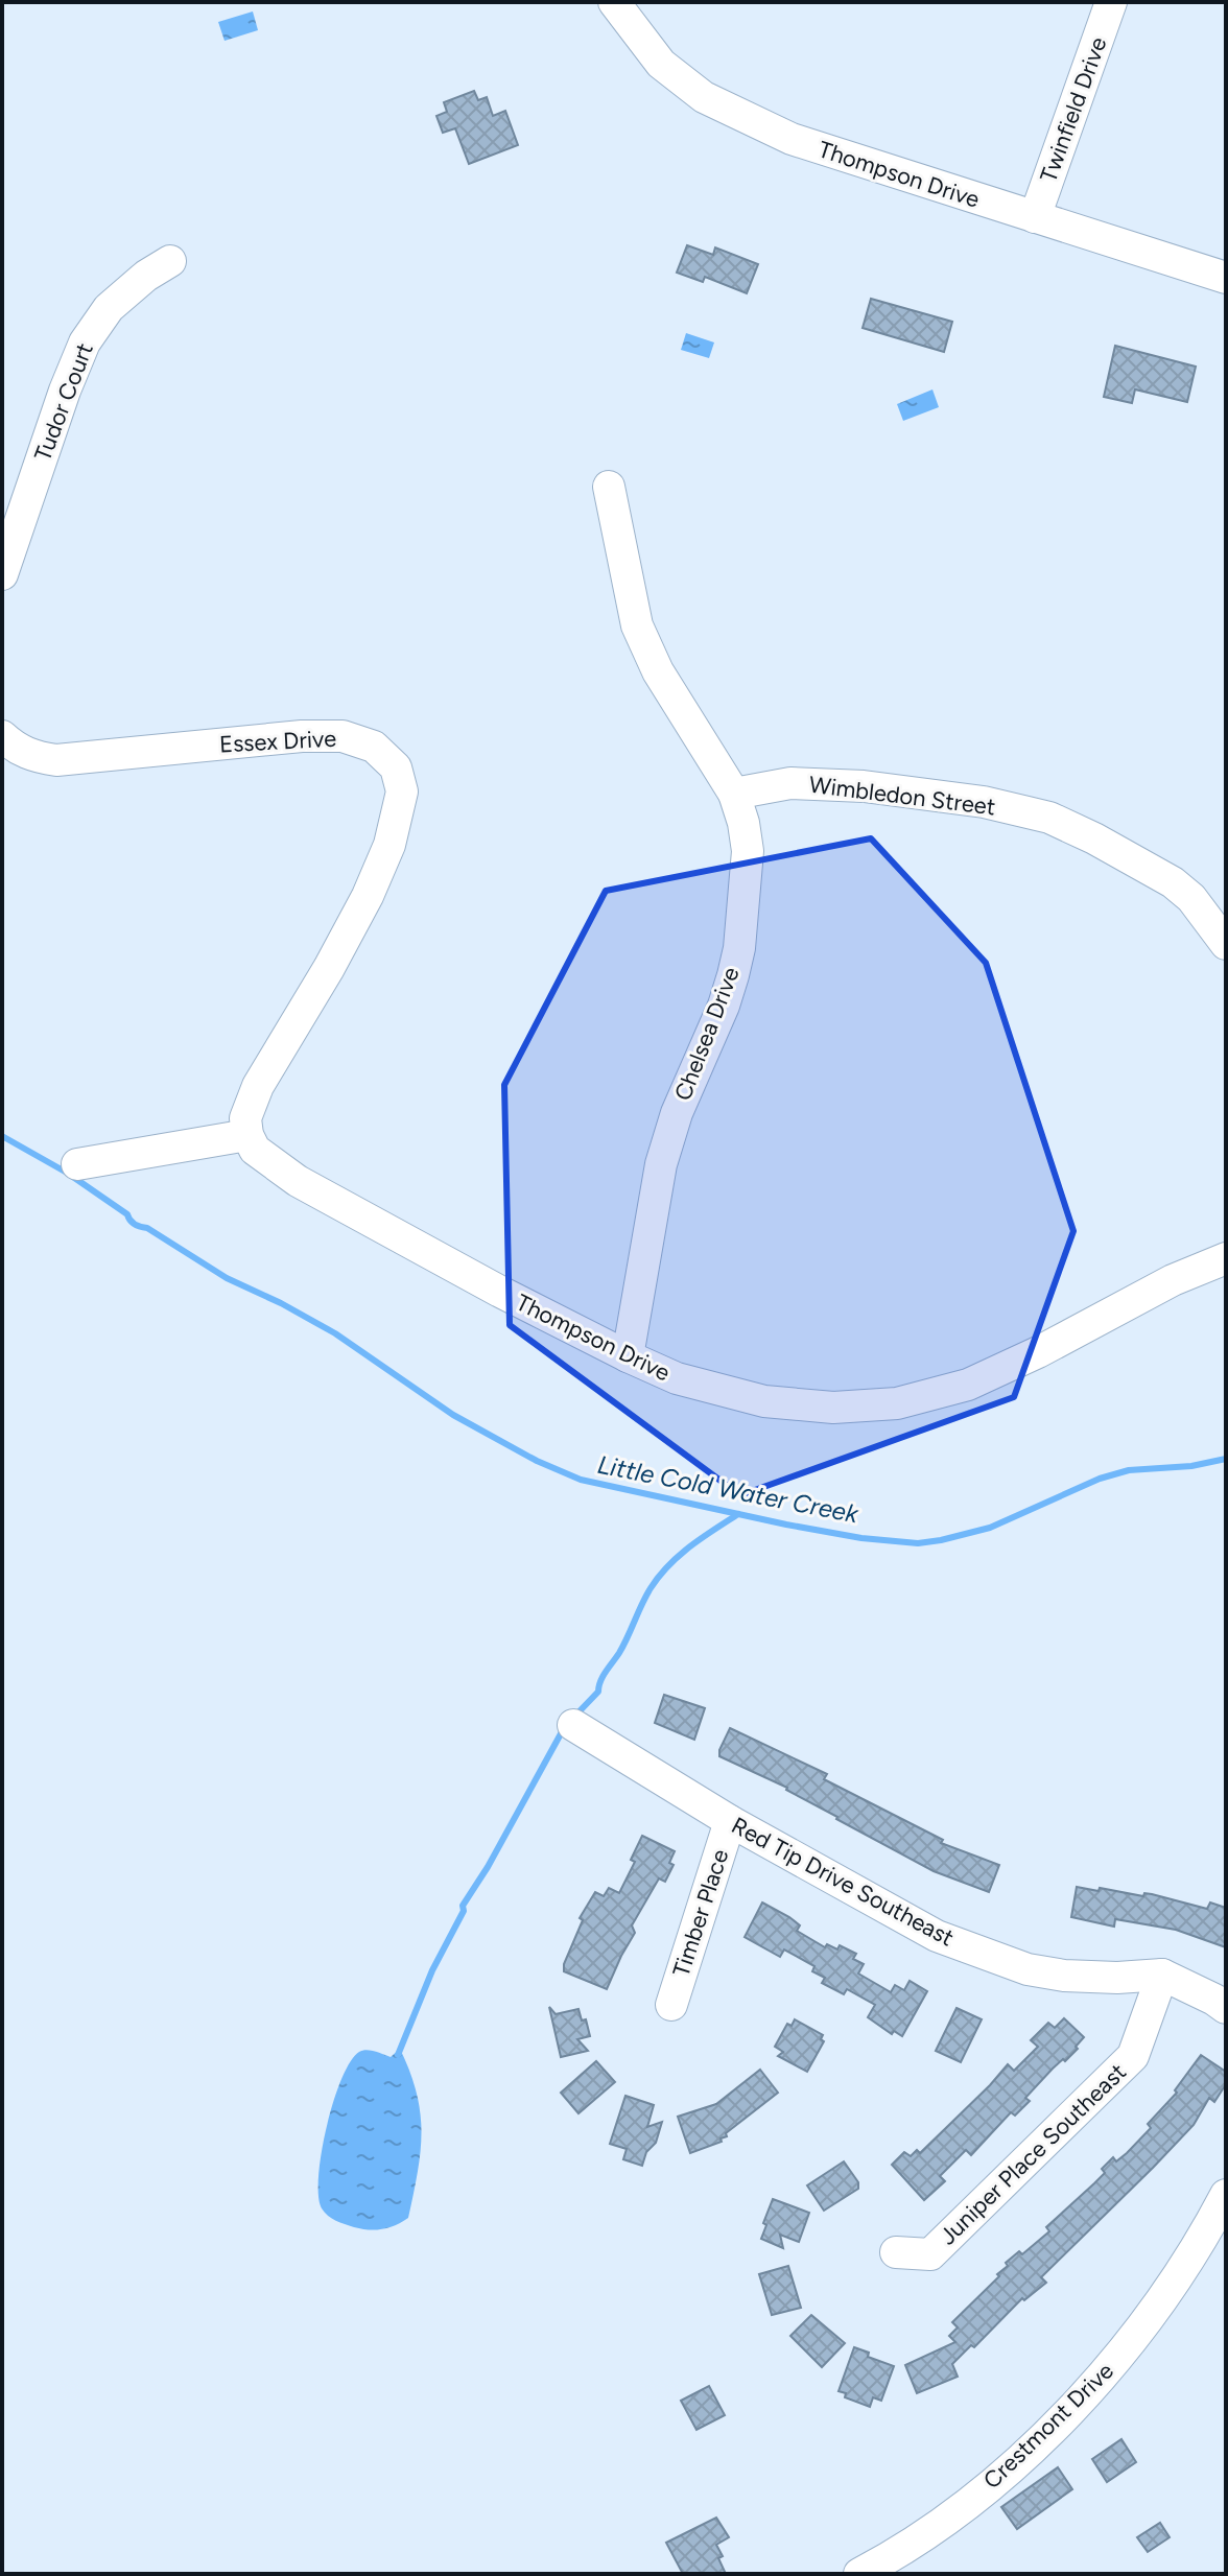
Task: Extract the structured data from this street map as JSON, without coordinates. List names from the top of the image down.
{
  "streets": {
    "street": [
      "Twinfield Drive",
      "Thompson Drive",
      "Tudor Court",
      "Essex Drive",
      "Wimbledon Street",
      "Chelsea Drive",
      "Red Tip Drive Southeast",
      "Timber Place",
      "Juniper Place Southeast",
      "Crestmont Drive"
    ]
  },
  "crossings": [
    ["Twinfield Drive", "Thompson Drive"],
    ["Thompson Drive", "Essex Drive"],
    ["Thompson Drive", "Chelsea Drive"],
    ["Wimbledon Street", "Chelsea Drive"],
    ["Red Tip Drive Southeast", "Timber Place"],
    ["Red Tip Drive Southeast", "Juniper Place Southeast"]
  ],
  "water": ["Little Cold Water Creek"]
}
